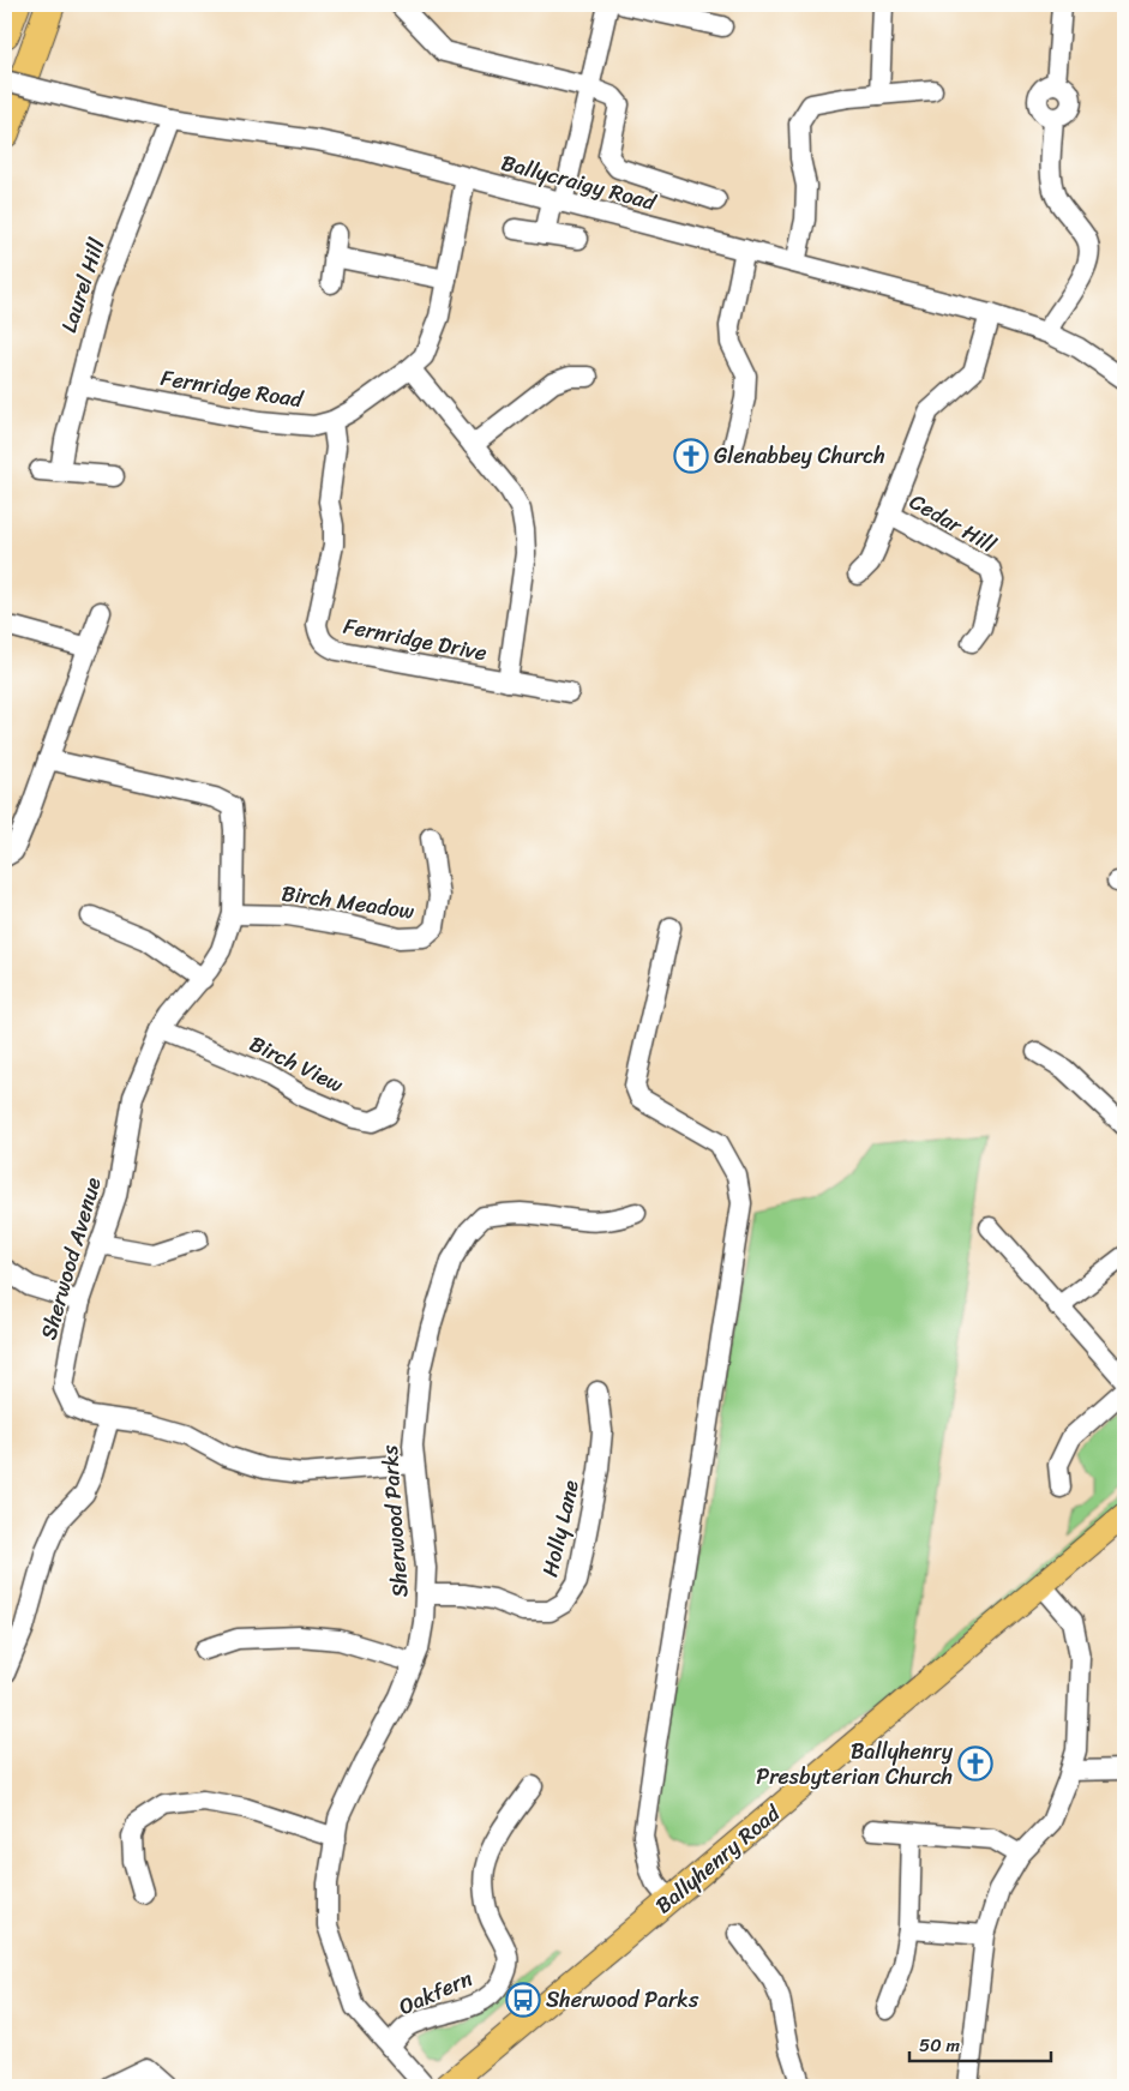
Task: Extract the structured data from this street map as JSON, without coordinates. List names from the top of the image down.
{
  "streets": {
    "main road": ["Ballyhenry Road"],
    "street": [
      "Ballycraigy Road",
      "Laurel Hill",
      "Fernridge Road",
      "Cedar Hill",
      "Fernridge Drive",
      "Birch Meadow",
      "Birch View",
      "Sherwood Avenue",
      "Sherwood Parks",
      "Holly Lane",
      "Oakfern"
    ]
  },
  "crossings": [
    ["Ballycraigy Road", "Laurel Hill"],
    ["Ballycraigy Road", "Fernridge Road"],
    ["Ballycraigy Road", "Cedar Hill"],
    ["Laurel Hill", "Fernridge Road"],
    ["Fernridge Road", "Fernridge Drive"],
    ["Birch Meadow", "Sherwood Avenue"],
    ["Birch View", "Sherwood Avenue"],
    ["Sherwood Avenue", "Sherwood Parks"],
    ["Sherwood Parks", "Holly Lane"],
    ["Sherwood Parks", "Oakfern"]
  ],
  "places": {
    "church": ["Glenabbey Church", "Ballyhenry Presbyterian Church"],
    "bus stop": ["Sherwood Parks"]
  },
  "scale_bar": "50 m"
}
